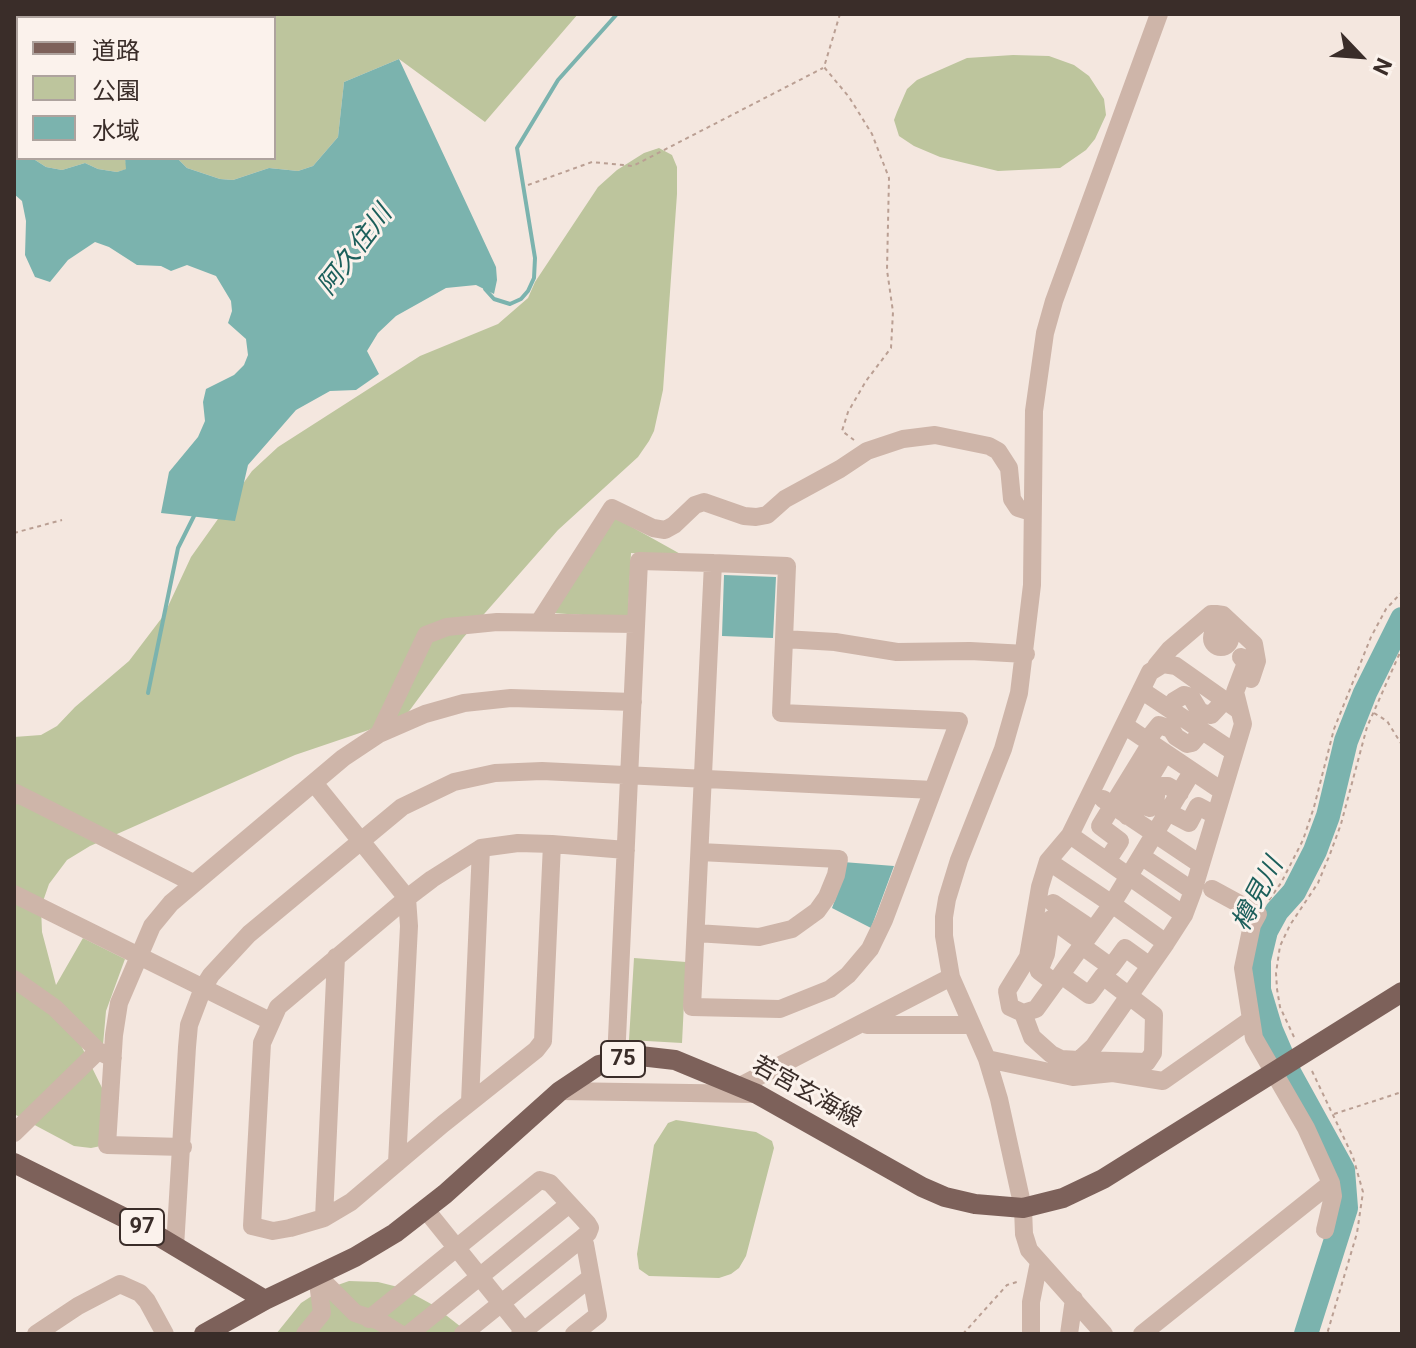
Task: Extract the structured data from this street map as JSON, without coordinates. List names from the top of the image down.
{
  "streets": {
    "main road": ["75", "若宮玄海線", "97"]
  },
  "crossings": [
    ["若宮玄海線", "97"]
  ],
  "water": ["阿久住川", "樽見川"],
  "legend": ["道路", "公園", "水域"],
  "north": "bottom right"
}
